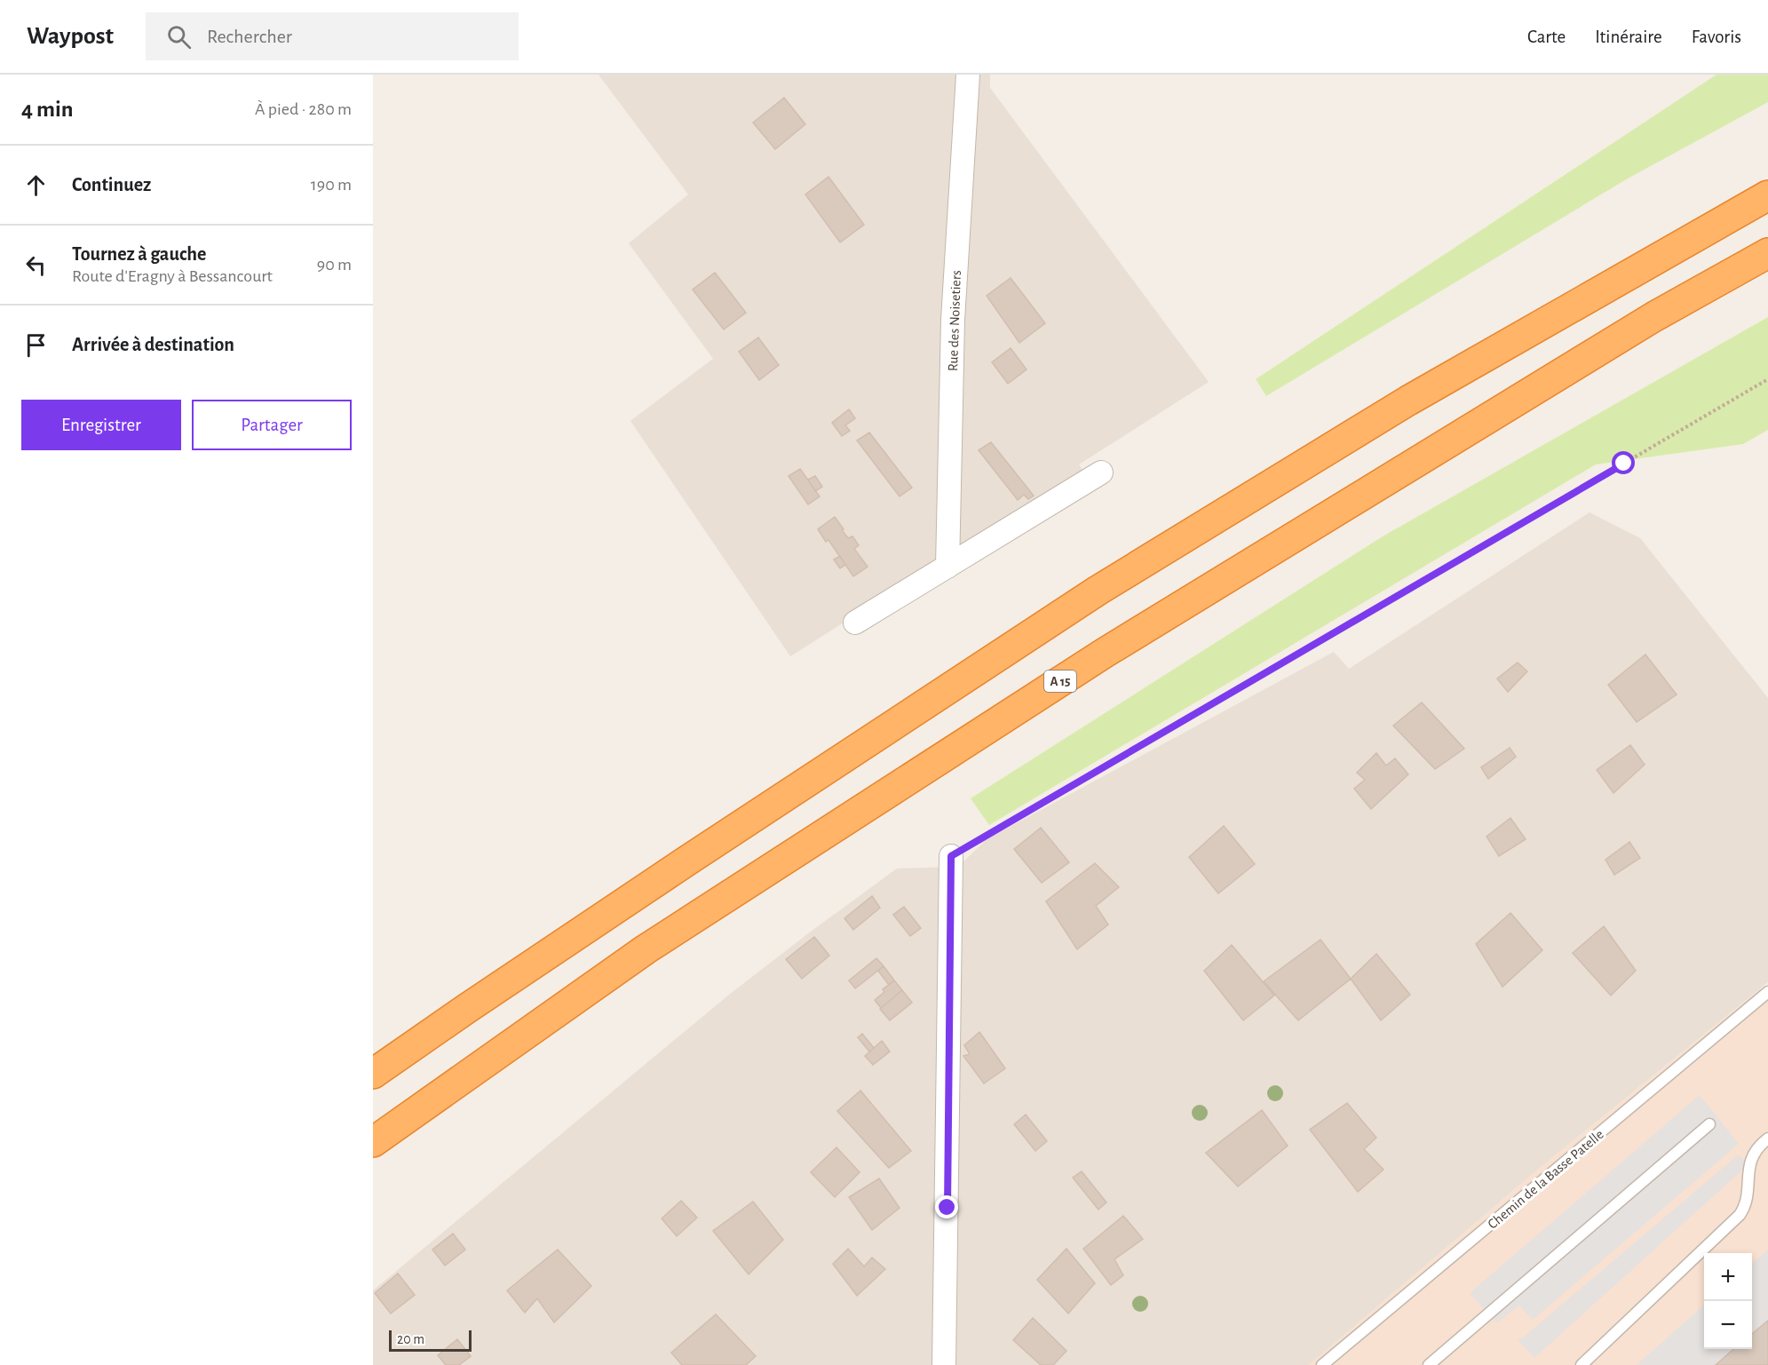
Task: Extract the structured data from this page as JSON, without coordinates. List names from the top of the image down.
{
  "streets": {
    "highway": ["A 15"],
    "street": ["Rue des Noisetiers"],
    "lane": ["Chemin de la Basse Patelle"]
  },
  "scale_bar": "20 m",
  "page": {
    "header": "Waypost",
    "search": "Rechercher",
    "nav": ["Carte", "Itinéraire", "Favoris"],
    "heading": ["4 min", "À pied · 280 m"],
    "list": [
      ["Continuez", "190 m"],
      ["Tournez à gauche", "Route d'Eragny à Bessancourt", "90 m"],
      "Arrivée à destination"
    ],
    "buttons": ["Enregistrer", "Partager"],
    "map_buttons": ["+", "−"],
    "scale": "20 m"
  }
}
